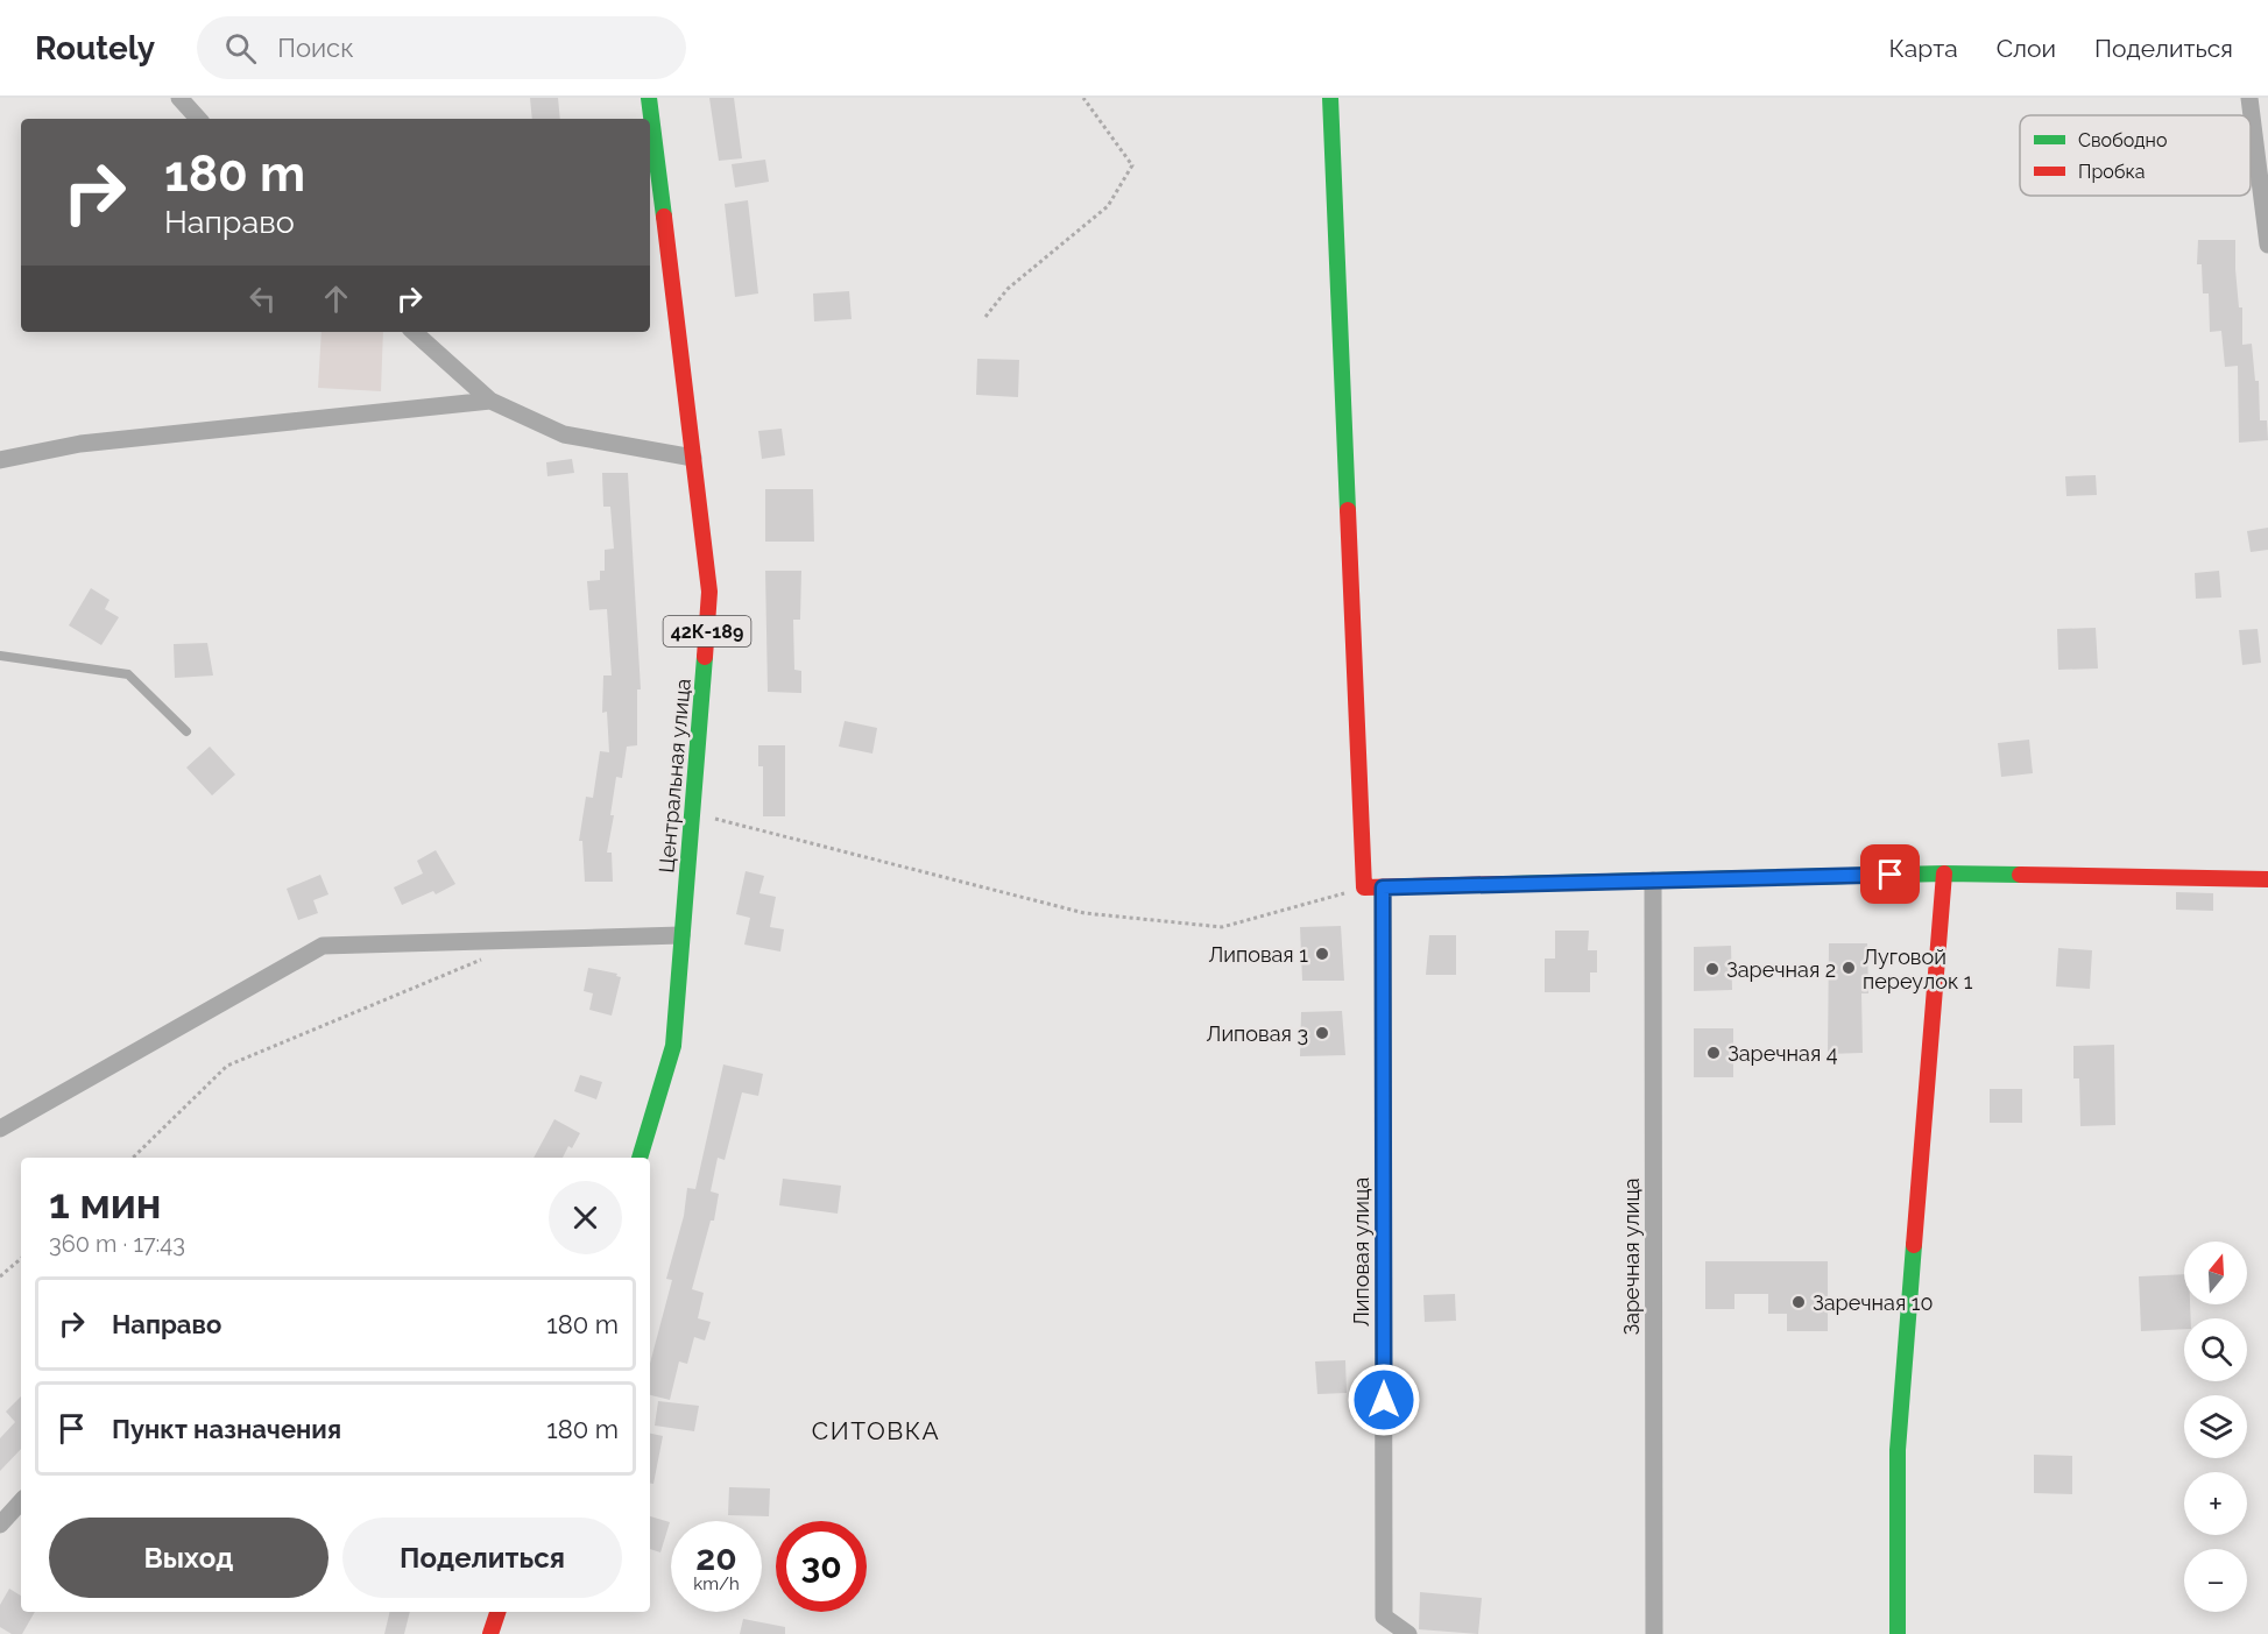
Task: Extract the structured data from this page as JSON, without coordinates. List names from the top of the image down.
{
  "streets": {
    "street": [
      "42К-189",
      "Центральная улица",
      "Липовая улица",
      "Заречная улица"
    ]
  },
  "districts": ["СИТОВКА"],
  "places": [
    "Липовая 1",
    "Луговой переулок 1",
    "Заречная 2",
    "Липовая 3",
    "Заречная 4",
    "Заречная 10"
  ],
  "legend": ["Свободно", "Пробка"],
  "north": "top",
  "page": {
    "header": "Routely",
    "search": "Поиск",
    "nav": ["Карта", "Слои", "Поделиться"],
    "turn": ["180 m", "Направо"],
    "heading": ["1 мин", "360 m · 17:43"],
    "map_buttons": ["+", "−"],
    "list": [
      {
        "name": "Направо",
        "value": "180 m"
      },
      {
        "name": "Пункт назначения",
        "value": "180 m"
      }
    ],
    "buttons": ["Выход", "Поделиться"],
    "speed": "20 km/h",
    "limit": "30"
  }
}
